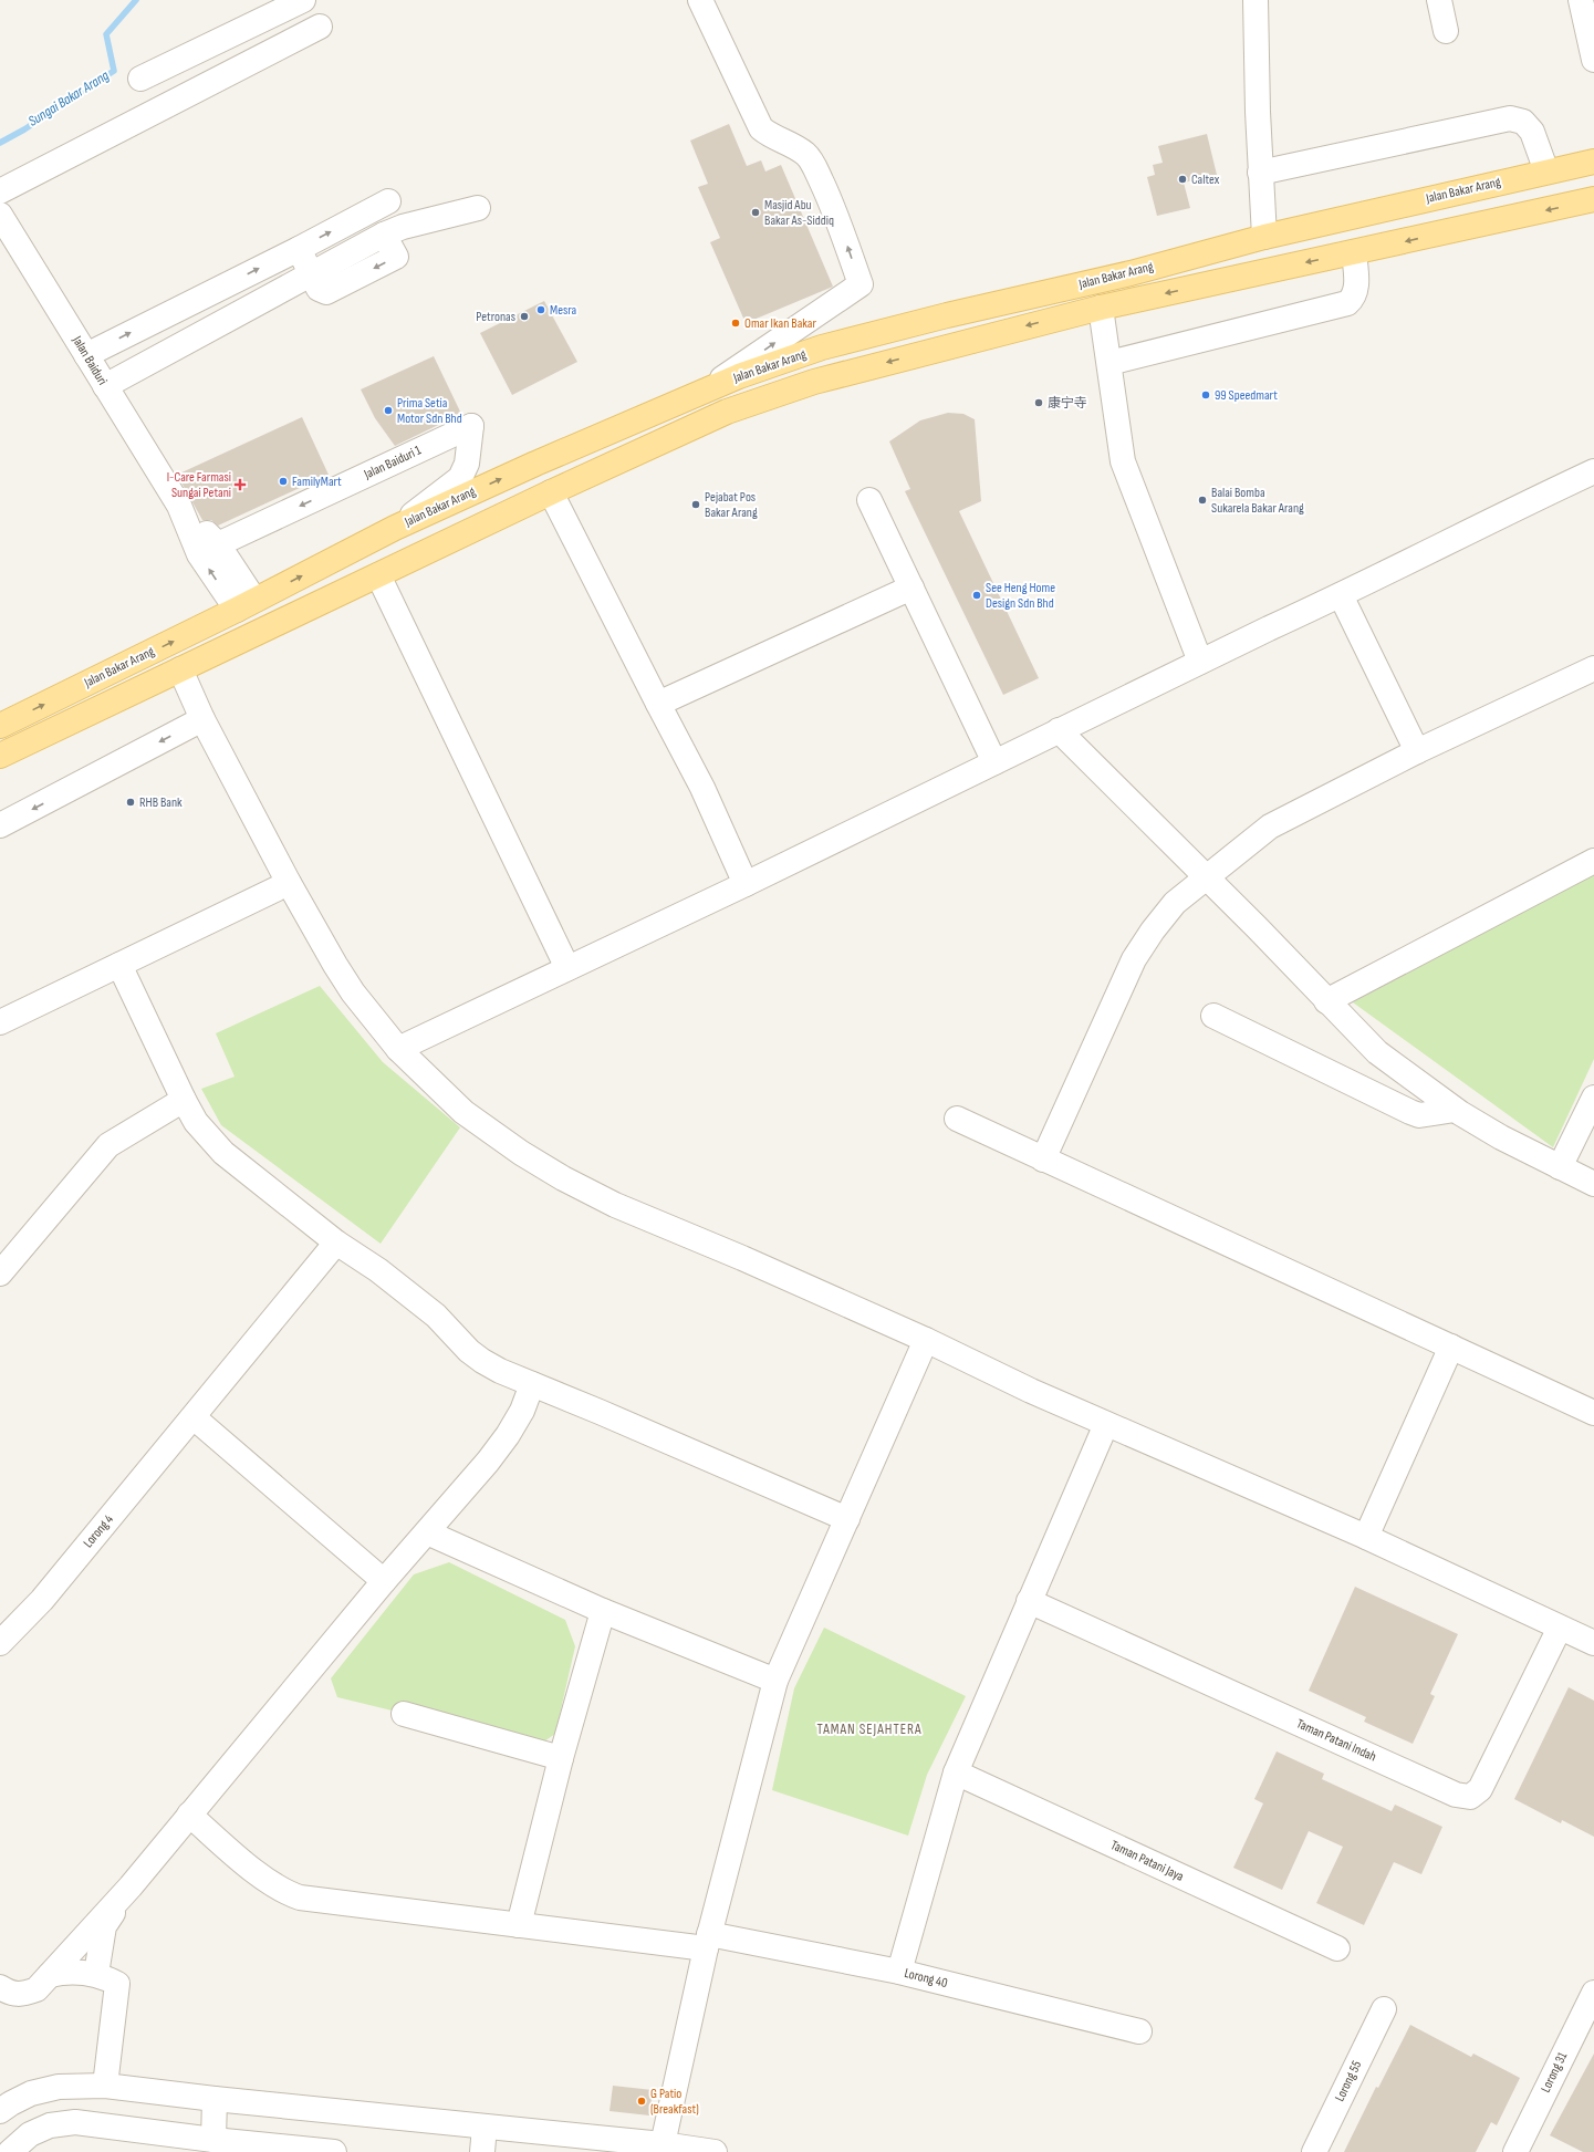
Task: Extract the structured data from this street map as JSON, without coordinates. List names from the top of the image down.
{
  "streets": {
    "main road": ["Jalan Bakar Arang"],
    "street": [
      "Jalan Baiduri",
      "Jalan Baiduri 1",
      "Lorong 4",
      "Taman Patani Indah",
      "Taman Patani Jaya",
      "Lorong 40",
      "Lorong 31",
      "Lorong 55"
    ]
  },
  "crossings": [
    ["Jalan Bakar Arang", "Jalan Baiduri"],
    ["Jalan Bakar Arang", "Jalan Baiduri 1"],
    ["Jalan Baiduri", "Jalan Baiduri 1"]
  ],
  "districts": ["TAMAN SEJAHTERA"],
  "water": ["Sungai Bakar Arang"],
  "places": {
    "other": [
      "Caltex",
      "Masjid Abu Bakar As-Siddiq",
      "Mesra",
      "Petronas",
      "Omar Ikan Bakar",
      "99 Speedmart",
      "康宁寺",
      "Prima Setia Motor Sdn Bhd",
      "FamilyMart",
      "Balai Bomba Sukarela Bakar Arang",
      "Pejabat Pos Bakar Arang",
      "See Heng Home Design Sdn Bhd",
      "RHB Bank",
      "G Patio (Breakfast)"
    ],
    "health": ["I-Care Farmasi Sungai Petani"]
  }
}
